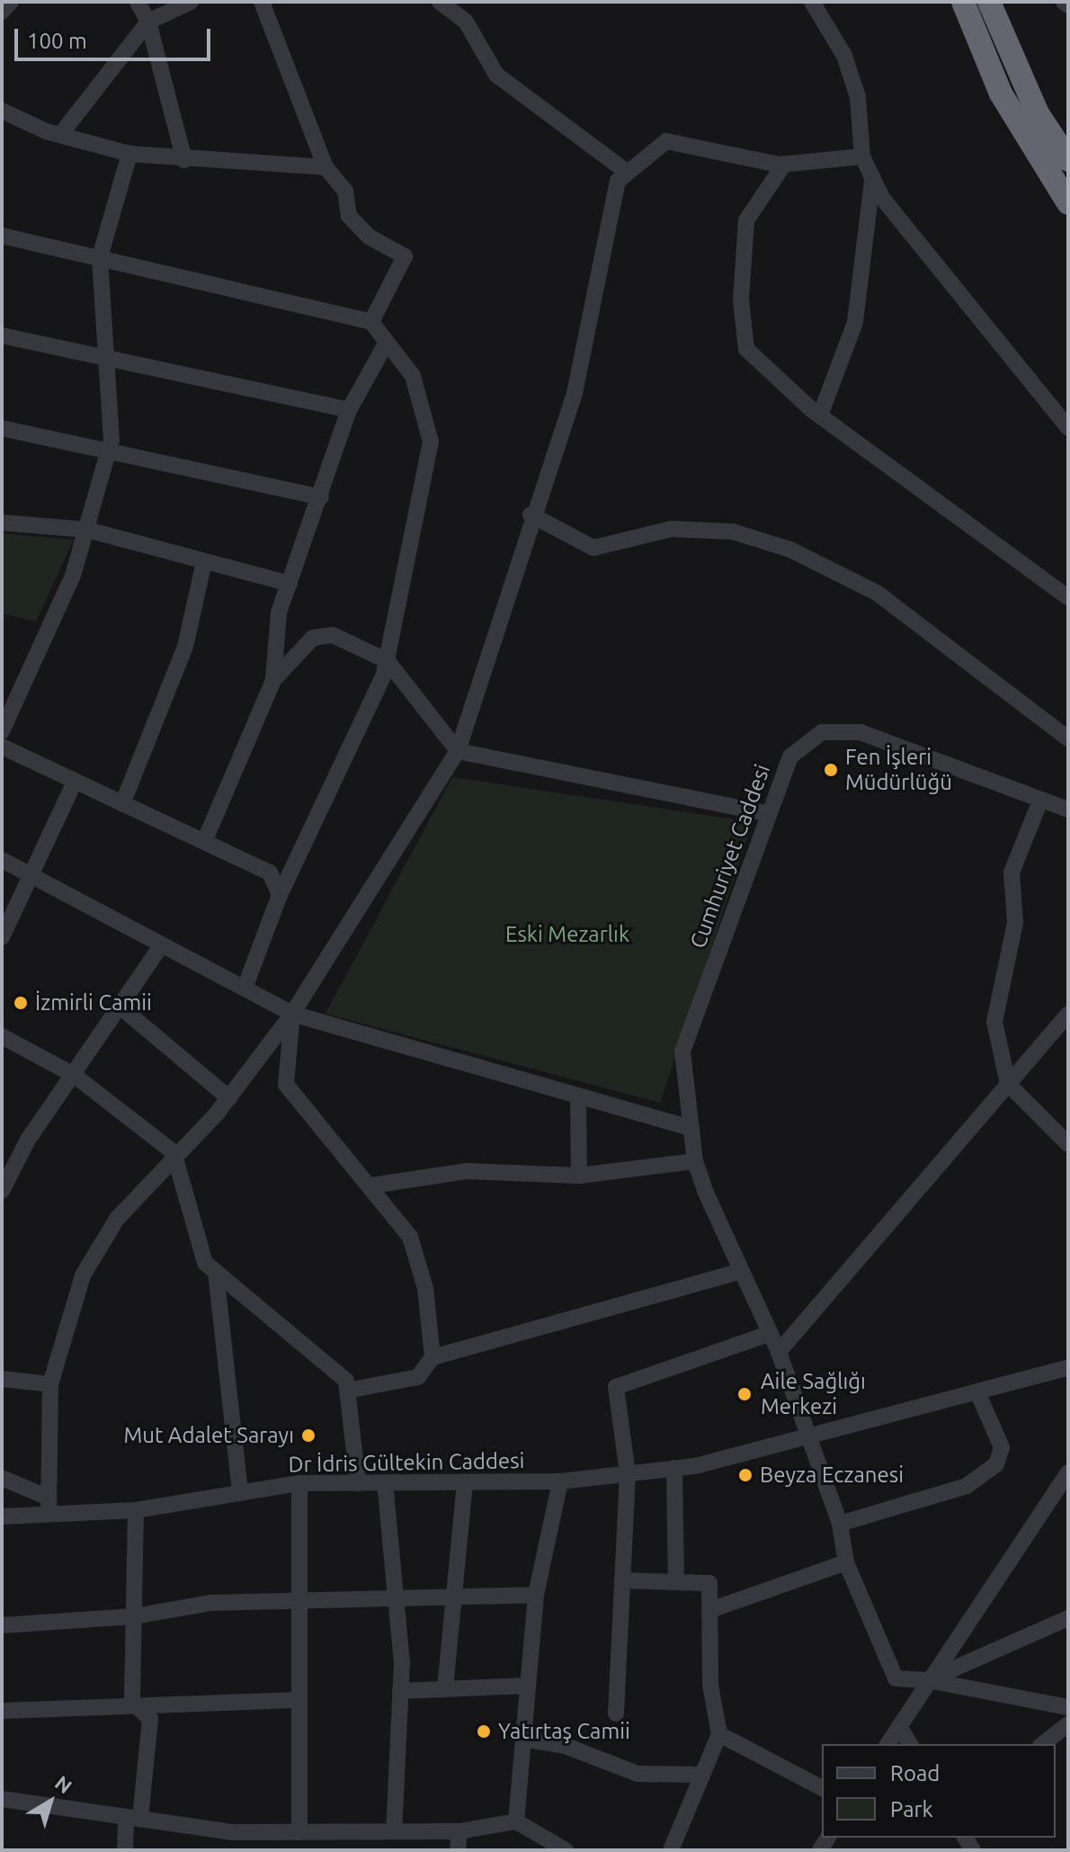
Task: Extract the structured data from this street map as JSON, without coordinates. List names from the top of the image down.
{
  "streets": {
    "street": ["Cumhuriyet Caddesi", "Dr İdris Gültekin Caddesi"]
  },
  "parks": ["Eski Mezarlık"],
  "places": [
    "Fen İşleri Müdürlüğü",
    "İzmirli Camii",
    "Aile Sağlığı Merkezi",
    "Mut Adalet Sarayı",
    "Beyza Eczanesi",
    "Yatırtaş Camii"
  ],
  "legend": ["Road", "Park"],
  "scale_bar": "100 m",
  "north": "top right"
}
